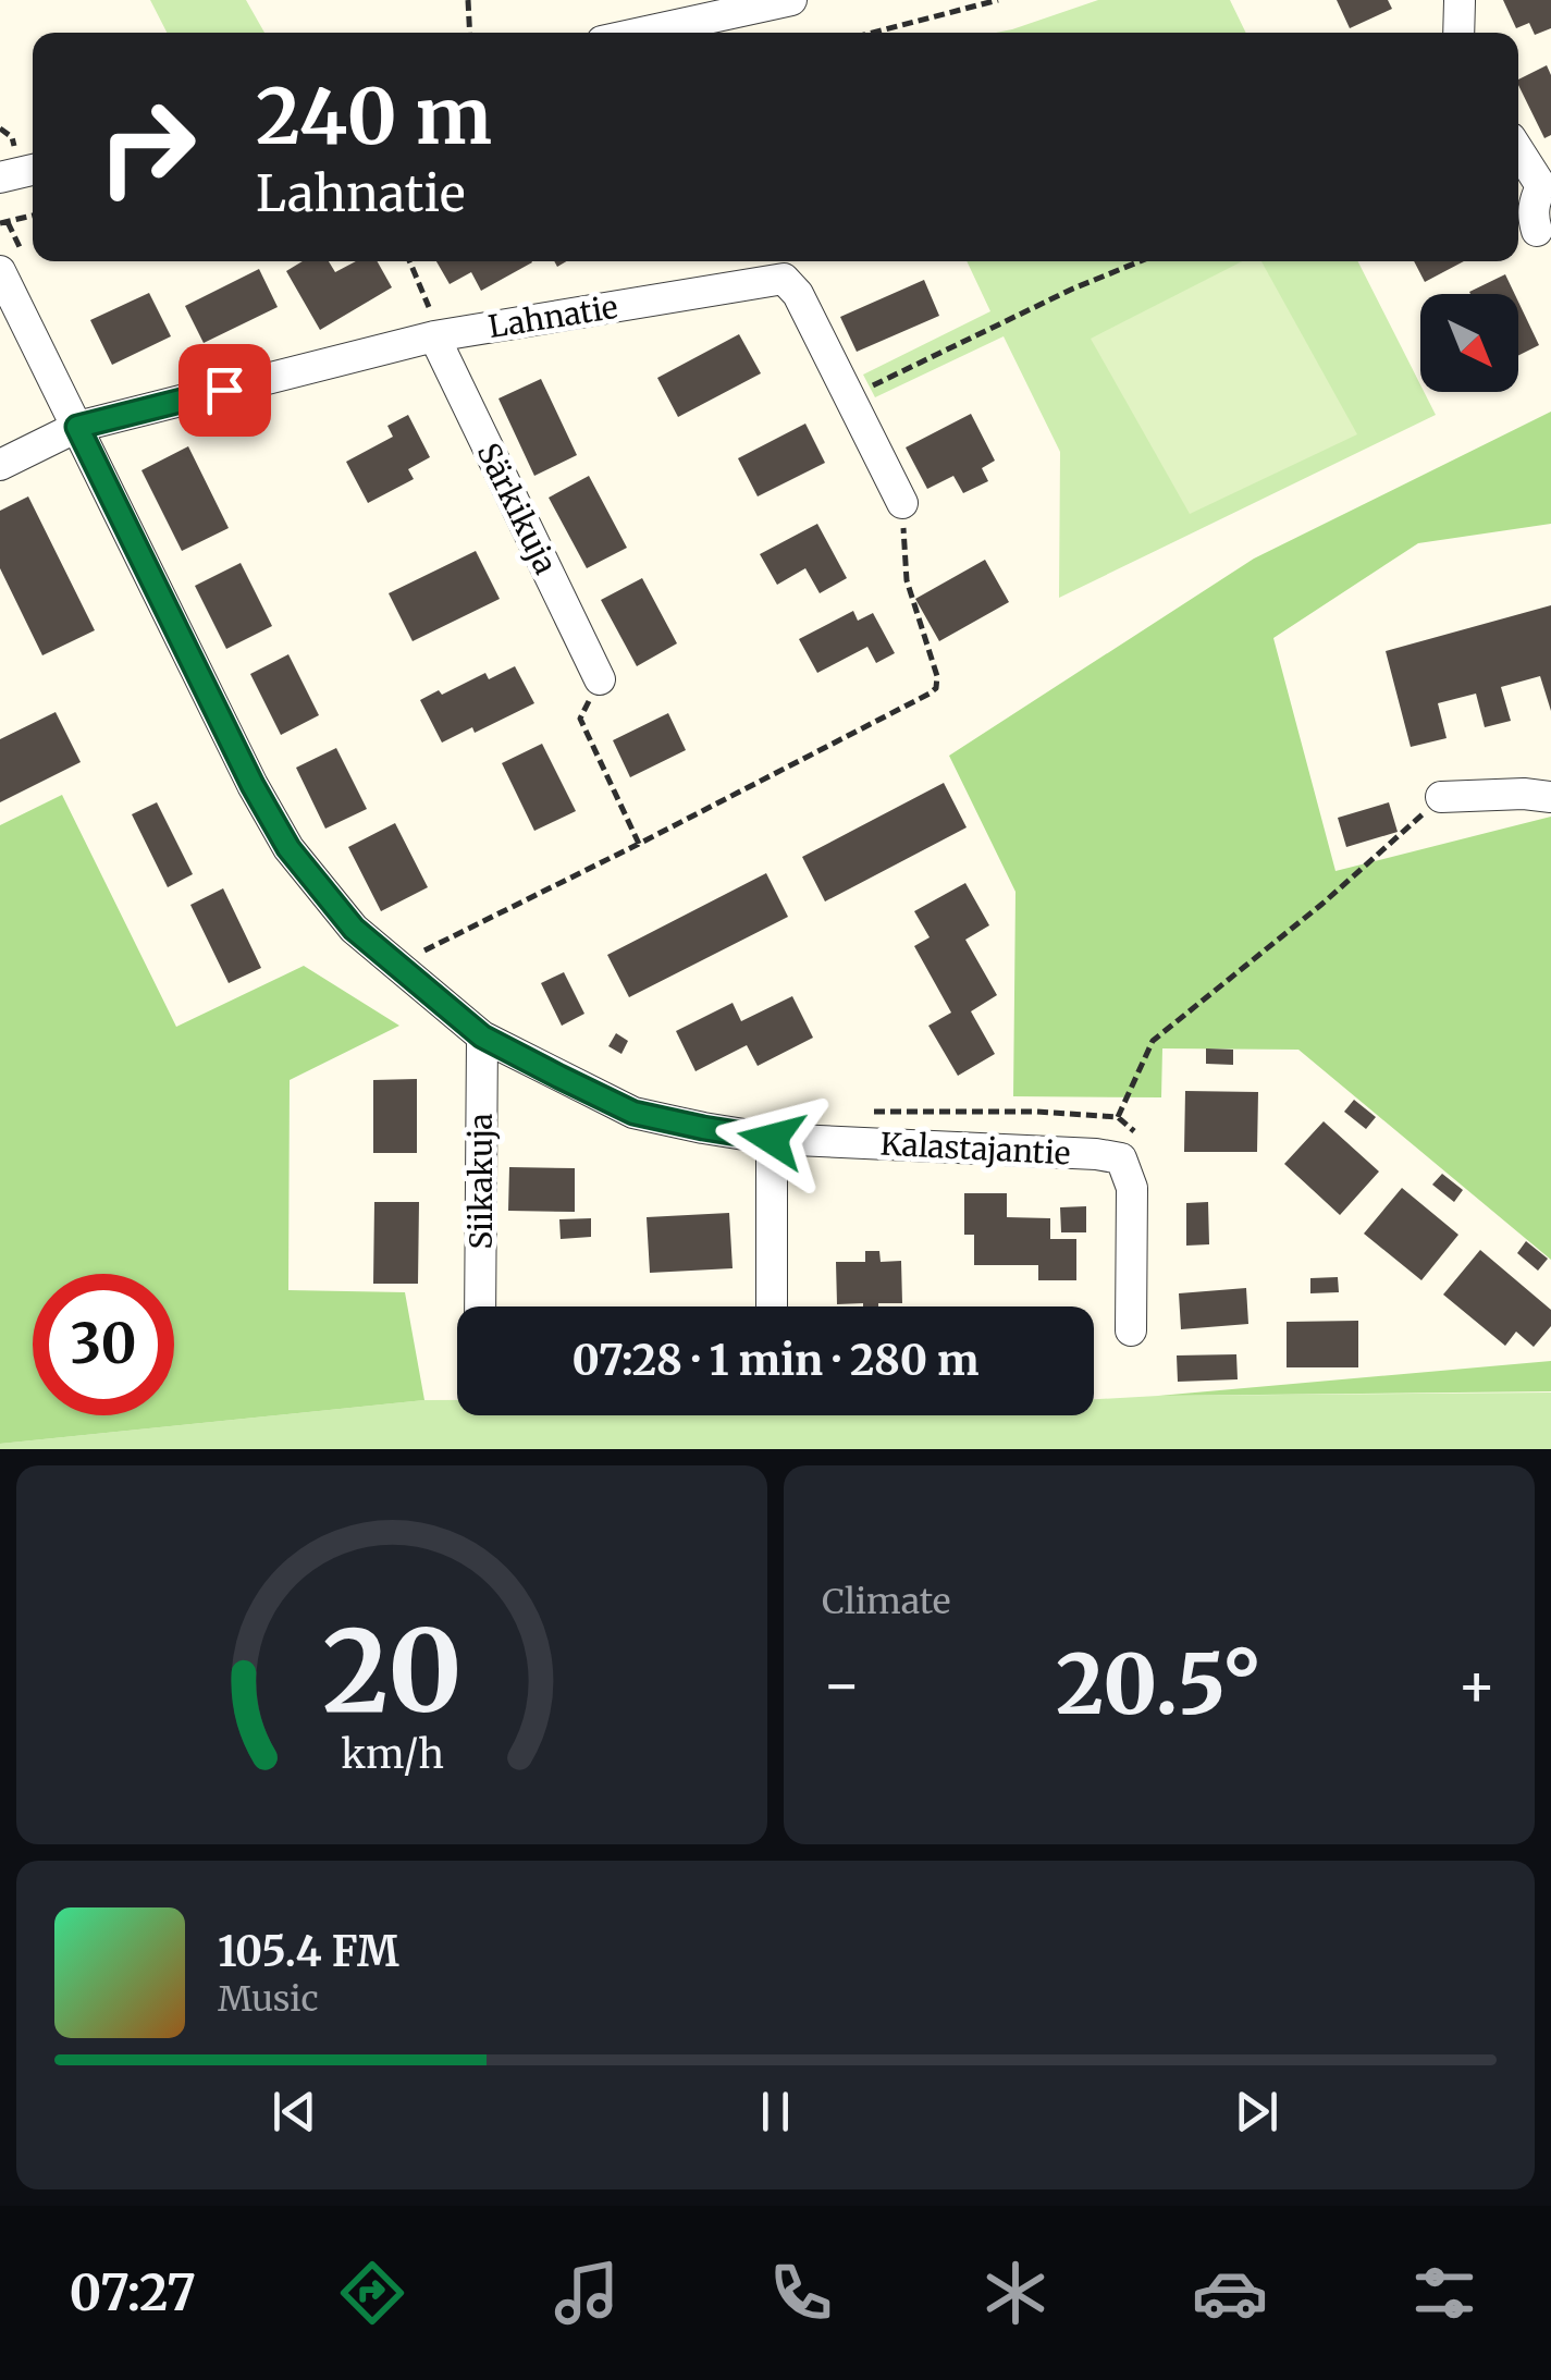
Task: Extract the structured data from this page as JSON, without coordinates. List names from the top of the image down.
{
  "streets": {
    "street": [
      "Lahnatie",
      "Särkikuja",
      "Kalastajantie",
      "Siikakuja"
    ]
  },
  "crossings": [
    ["Lahnatie", "Särkikuja"],
    ["Lahnatie", "Kalastajantie"],
    ["Kalastajantie", "Siikakuja"]
  ],
  "north": "bottom right",
  "page": {
    "turn": ["240 m", "Lahnatie"],
    "limit": "30",
    "trip": "07:28 · 1 min · 280 m",
    "tile": "Climate",
    "heat": ["−", "20.5°", "+"],
    "song": ["105.4 FM", "Music"],
    "tabs": "07:27",
    "gauge": ["20", "km/h"]
  }
}
